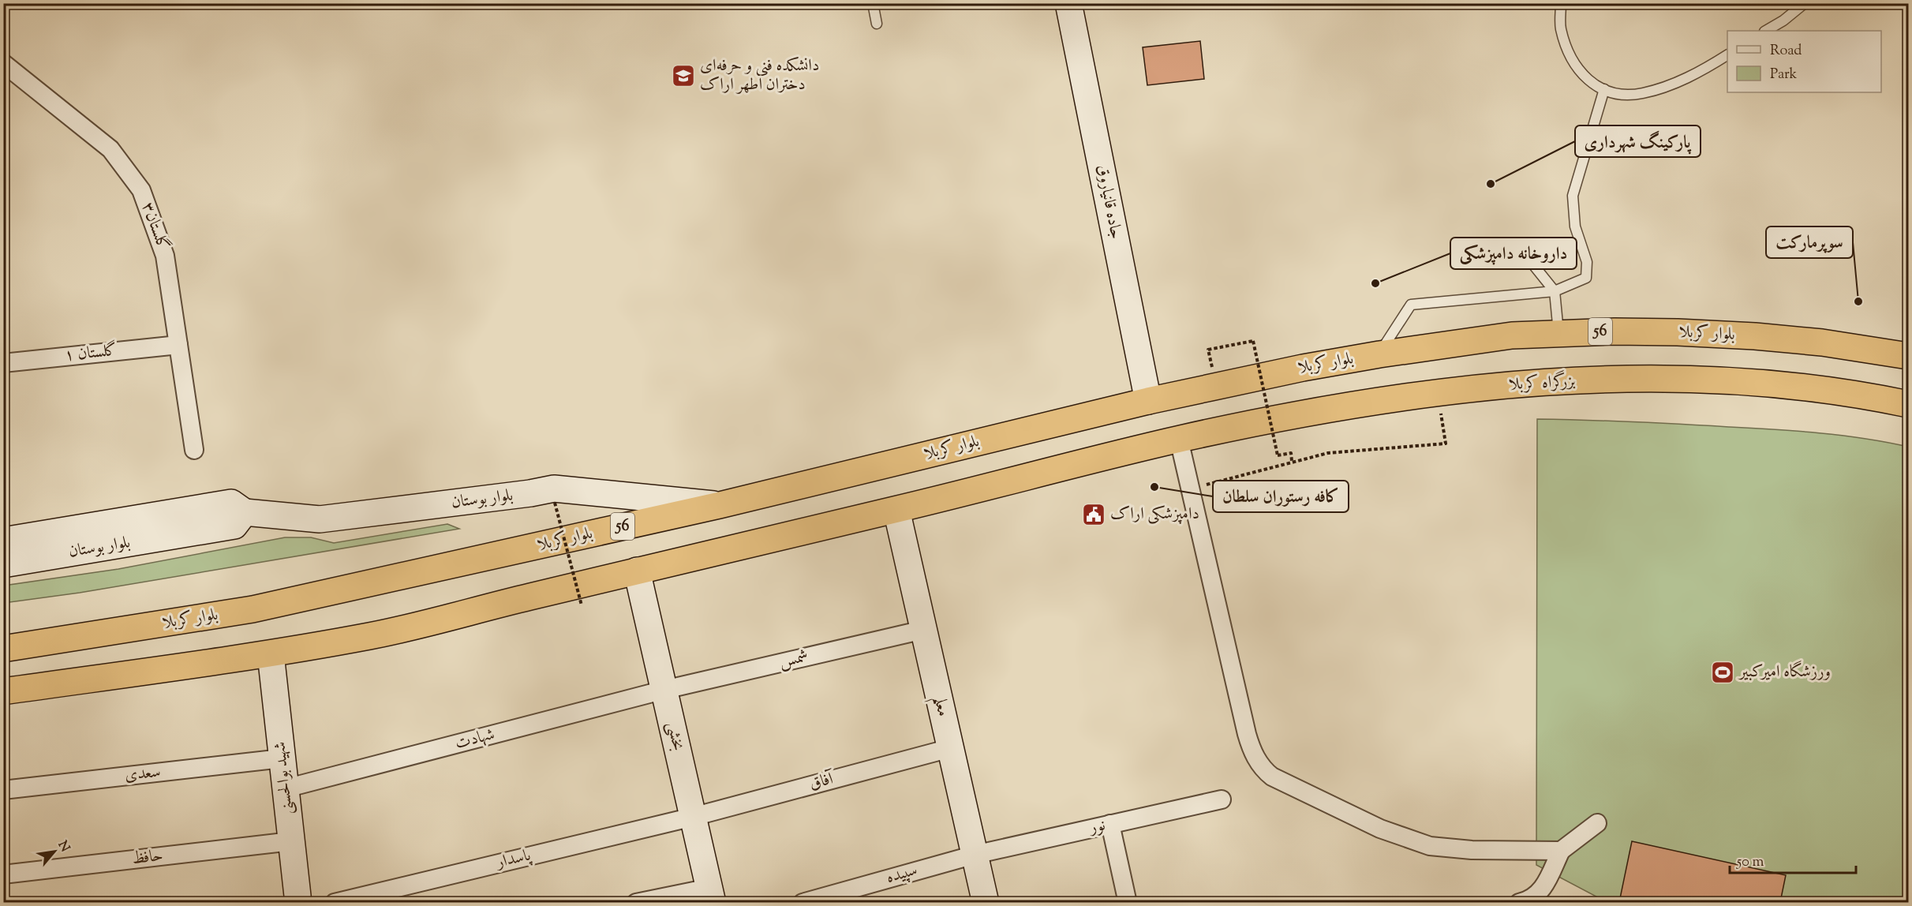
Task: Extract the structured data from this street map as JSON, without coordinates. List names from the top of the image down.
{
  "streets": {
    "highway": ["56", "بلوار کربلا", "بزرگراه کربلا"],
    "street": [
      "جاده قانیاروق",
      "گلستان۳",
      "گلستان ۱",
      "بلوار بوستان",
      "شمس",
      "معلم",
      "بخشی",
      "شهادت",
      "سعدی",
      "شهید بوالحسنی",
      "آفاق",
      "نور",
      "حافظ",
      "پاسدار",
      "سپیده"
    ]
  },
  "crossings": [
    ["جاده قانیاروق", "بلوار کربلا"],
    ["گلستان۳", "گلستان ۱"],
    ["بلوار کربلا", "بلوار بوستان"],
    ["شمس", "معلم"],
    ["شمس", "بخشی"],
    ["شمس", "شهادت"],
    ["معلم", "آفاق"],
    ["معلم", "نور"],
    ["معلم", "سپیده"],
    ["بخشی", "شهادت"],
    ["بخشی", "آفاق"],
    ["بخشی", "پاسدار"],
    ["شهادت", "شهید بوالحسنی"],
    ["سعدی", "شهید بوالحسنی"],
    ["شهید بوالحسنی", "حافظ"],
    ["آفاق", "پاسدار"],
    ["نور", "سپیده"]
  ],
  "places": {
    "school or university": ["دانشکده فنی و حرفه‌ای دختران اطهر اراک"],
    "other": [
      "پارکینگ شهرداری",
      "داروخانه دامپزشکی",
      "سوپرمارکت",
      "کافه رستوران سلطان"
    ],
    "public building": ["دامپزشکی اراک"],
    "sports": ["ورزشگاه امیرکبیر"]
  },
  "legend": ["Road", "Park"],
  "scale_bar": "50 m",
  "north": "top right"
}
